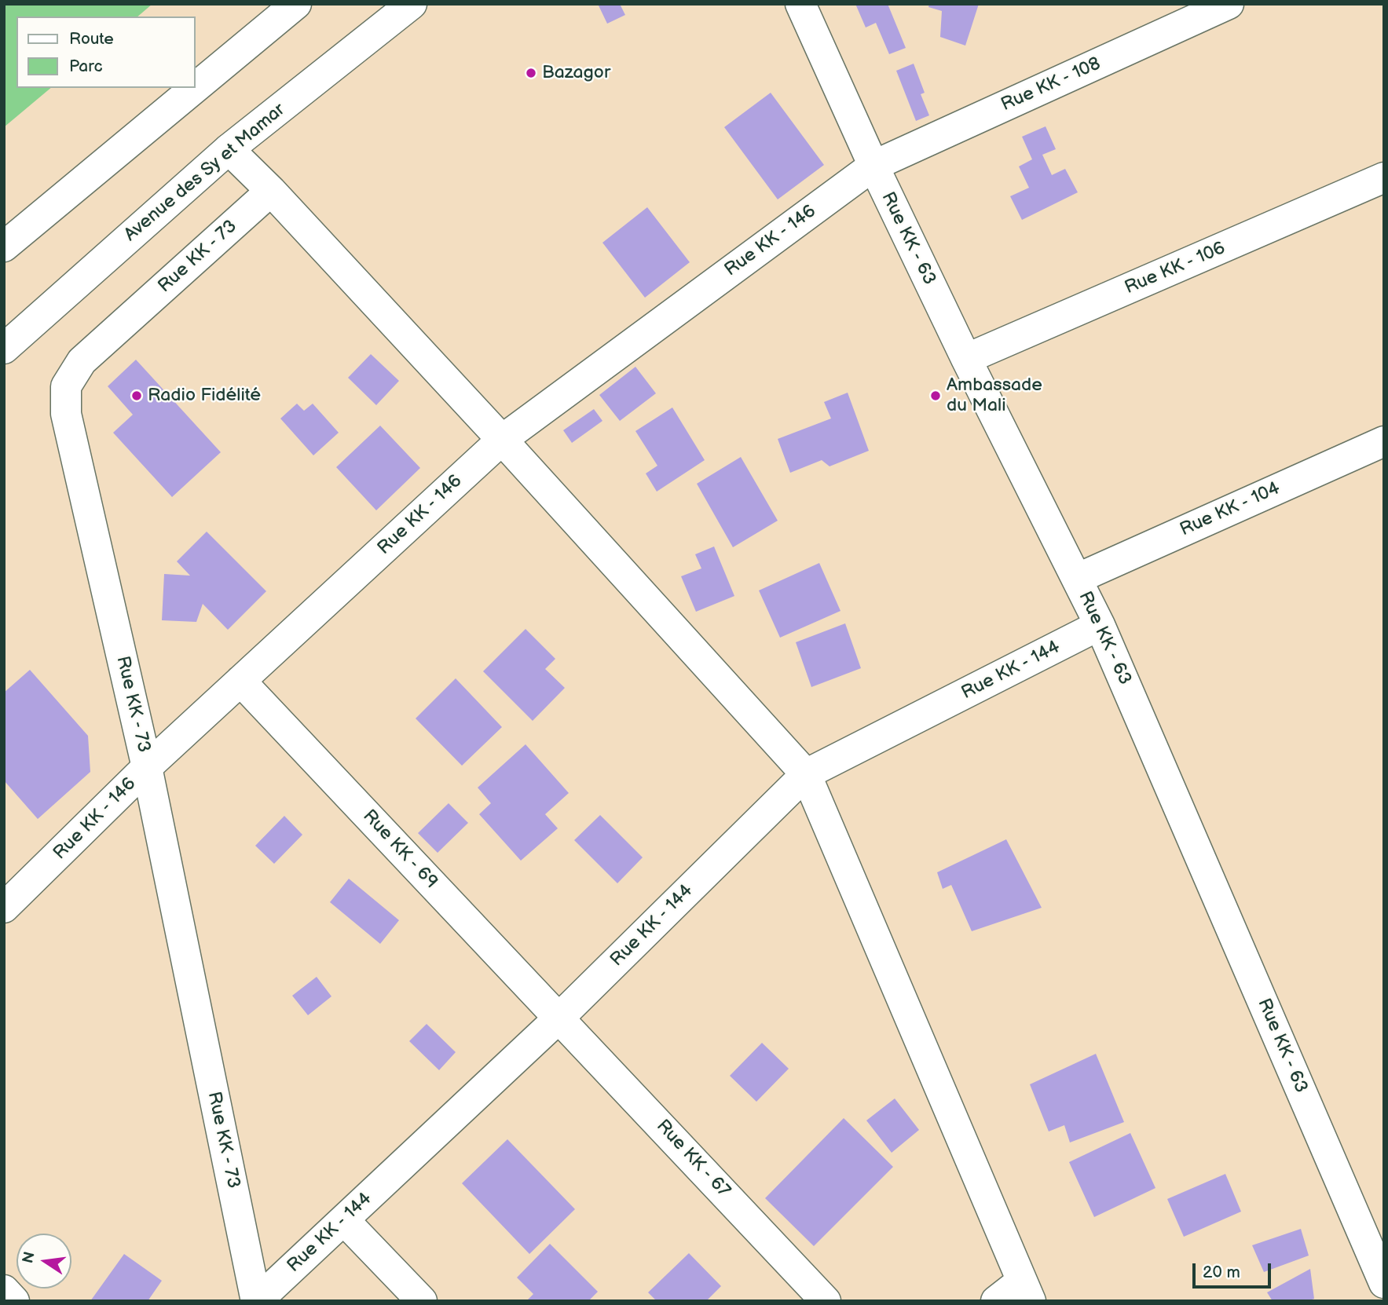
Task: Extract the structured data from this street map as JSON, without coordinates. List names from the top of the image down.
{
  "streets": {
    "main road": [
      "Rue KK - 108",
      "Avenue des Sy et Mamar",
      "Rue KK - 63",
      "Rue KK - 146",
      "Rue KK - 73",
      "Rue KK - 106",
      "Rue KK - 104",
      "Rue KK - 144",
      "Rue KK - 69",
      "Rue KK - 67"
    ]
  },
  "crossings": [
    ["Rue KK - 108", "Rue KK - 63"],
    ["Rue KK - 108", "Rue KK - 146"],
    ["Rue KK - 63", "Rue KK - 146"],
    ["Rue KK - 63", "Rue KK - 106"],
    ["Rue KK - 63", "Rue KK - 104"],
    ["Rue KK - 63", "Rue KK - 144"],
    ["Rue KK - 146", "Rue KK - 73"],
    ["Rue KK - 146", "Rue KK - 69"],
    ["Rue KK - 73", "Rue KK - 144"],
    ["Rue KK - 144", "Rue KK - 69"],
    ["Rue KK - 144", "Rue KK - 67"],
    ["Rue KK - 69", "Rue KK - 67"]
  ],
  "places": ["Bazagor", "Radio Fidélité", "Ambassade du Mali"],
  "legend": ["Route", "Parc"],
  "scale_bar": "20 m",
  "north": "left"
}
